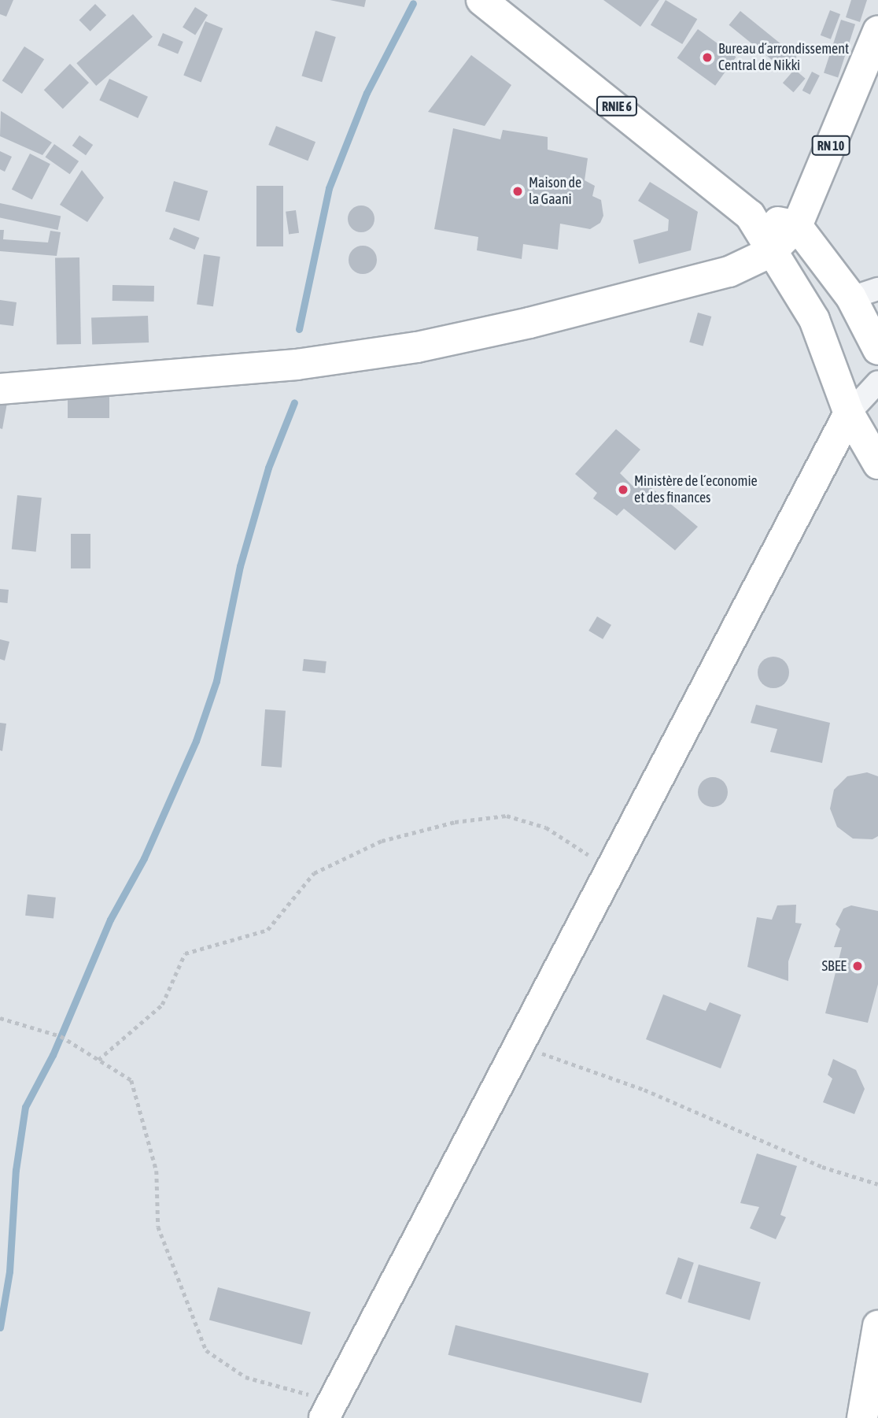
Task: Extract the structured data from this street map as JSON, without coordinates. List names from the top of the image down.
{
  "streets": {
    "street": ["RNIE 6", "RN 10"]
  },
  "crossings": [
    ["RNIE 6", "RN 10"]
  ],
  "places": [
    "Bureau d´arrondissement Central de Nikki",
    "Maison de la Gaani",
    "Ministère de l´economie et des finances",
    "SBEE"
  ]
}
